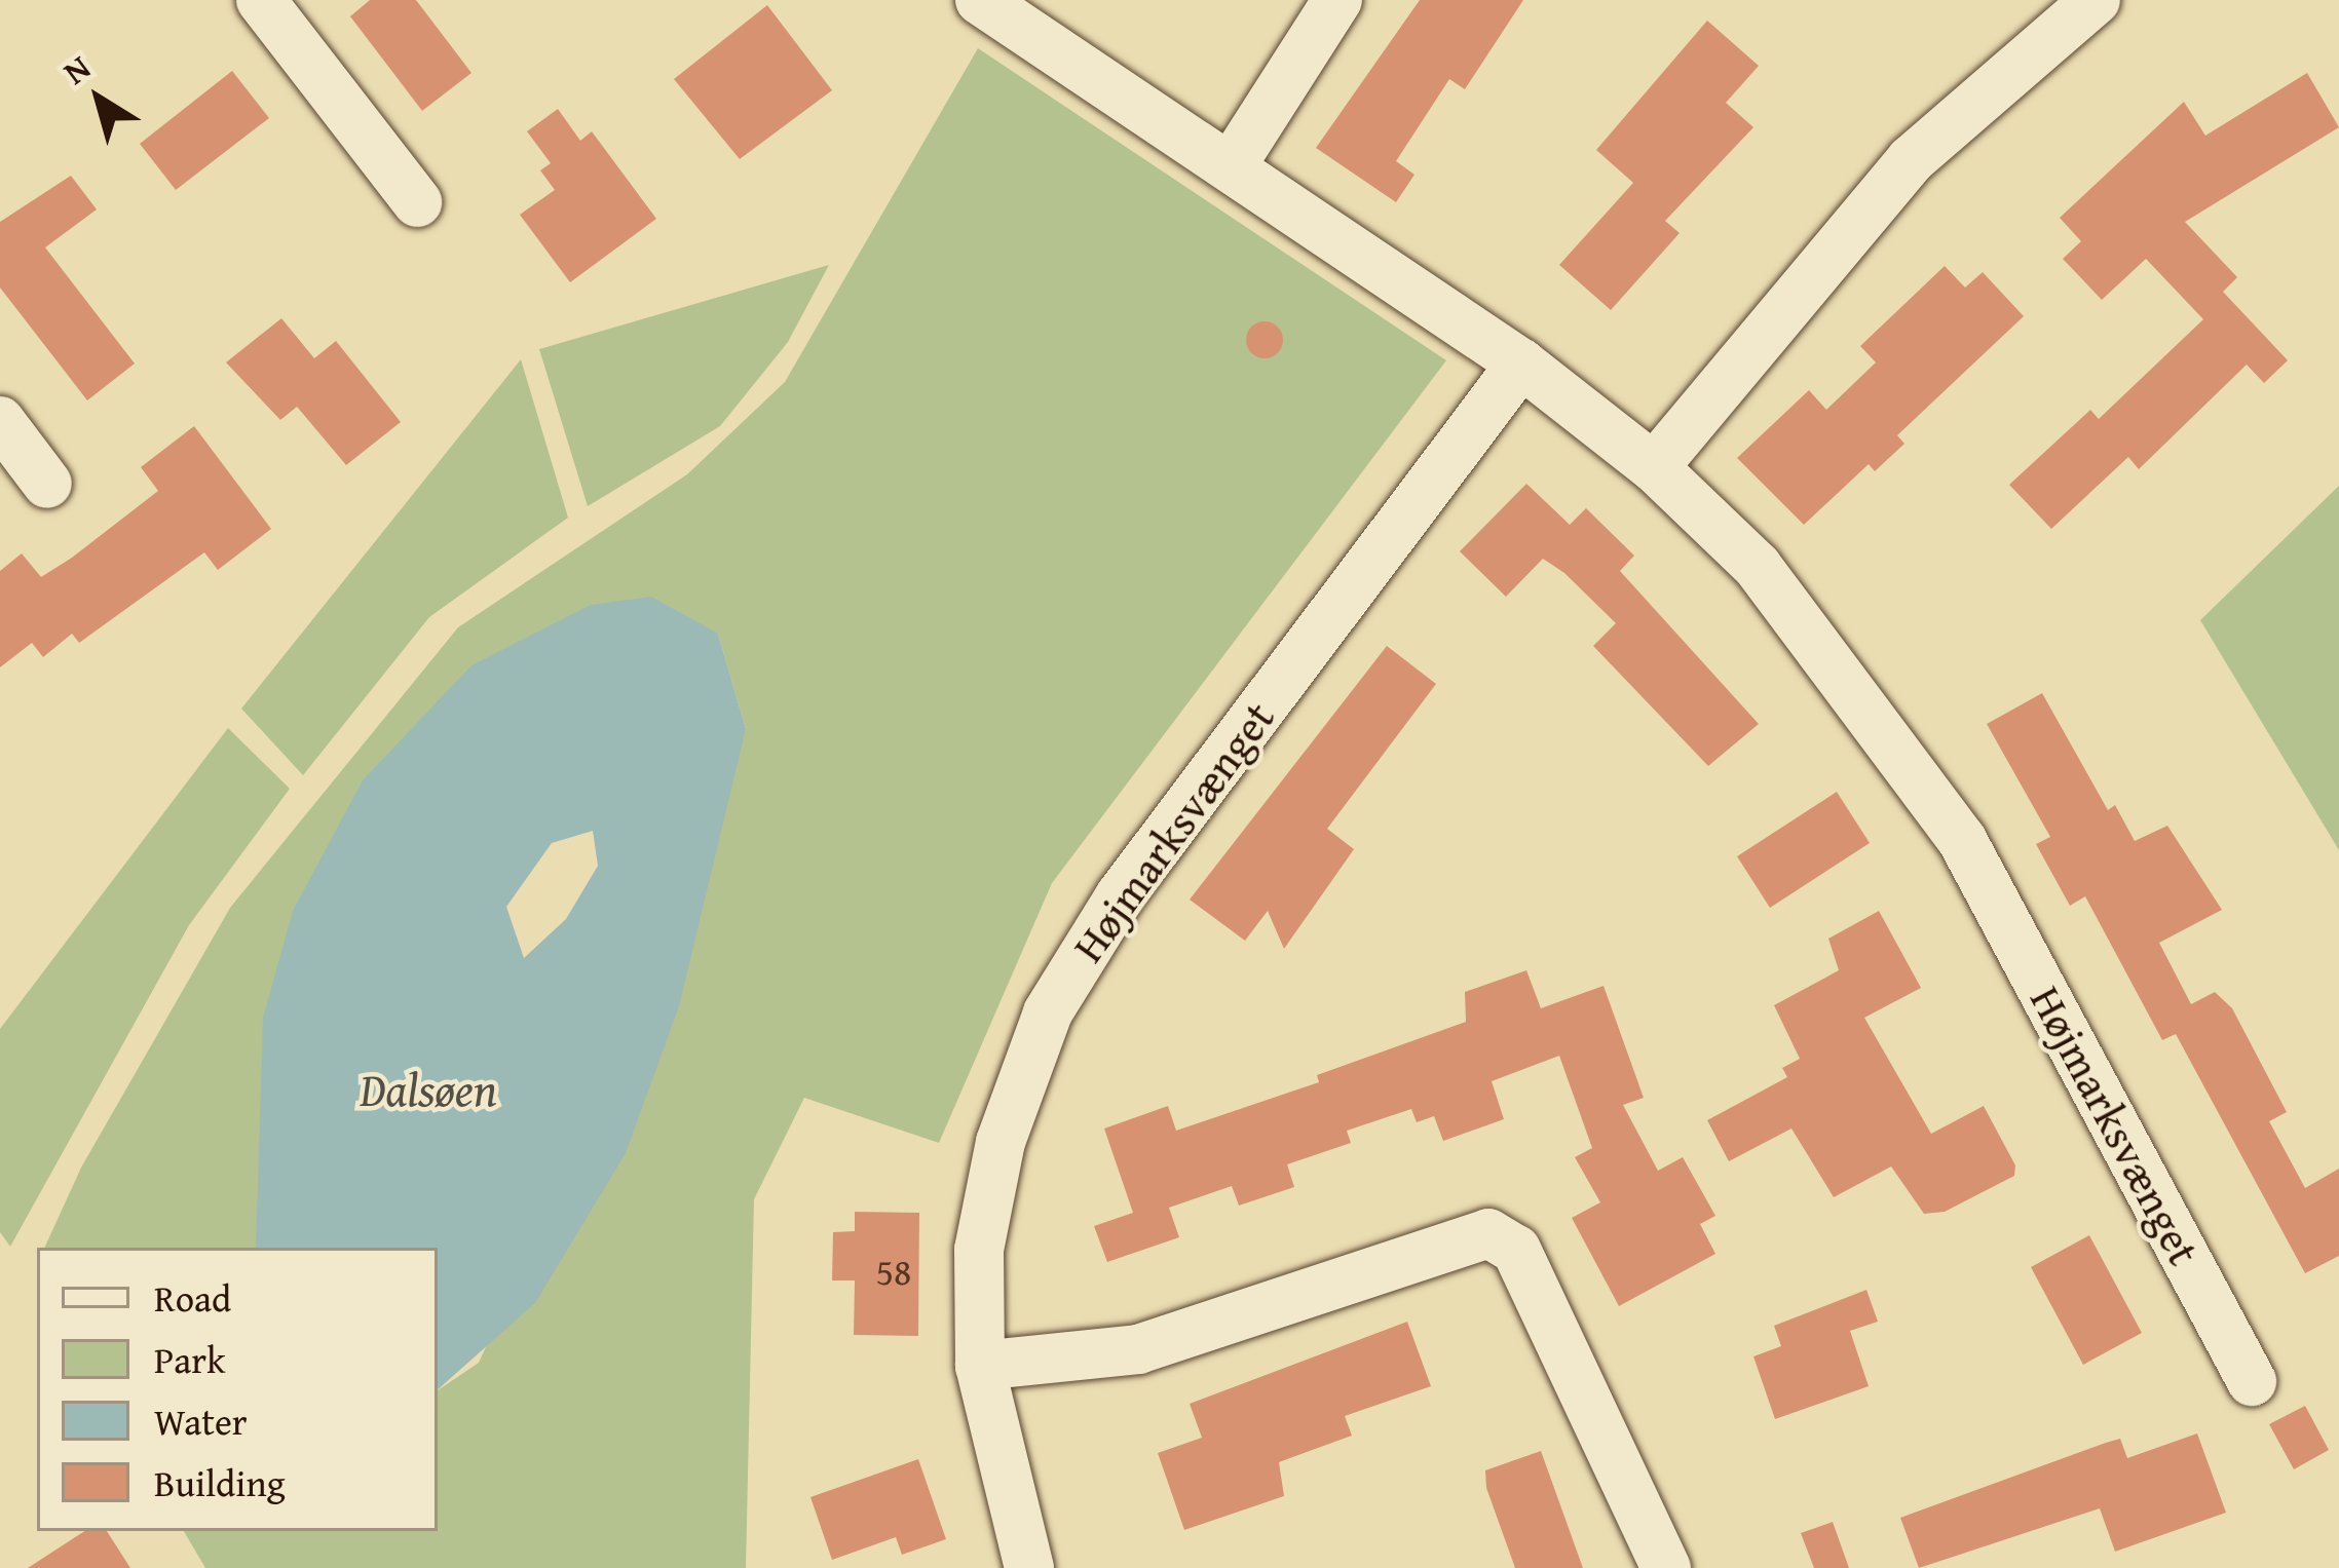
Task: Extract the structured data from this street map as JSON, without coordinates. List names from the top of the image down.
{
  "streets": {
    "street": ["Højmarksvænget"]
  },
  "water": ["Dalsøen"],
  "house_numbers": ["58"],
  "legend": [
    "Road",
    "Park",
    "Water",
    "Building"
  ],
  "north": "top left"
}
